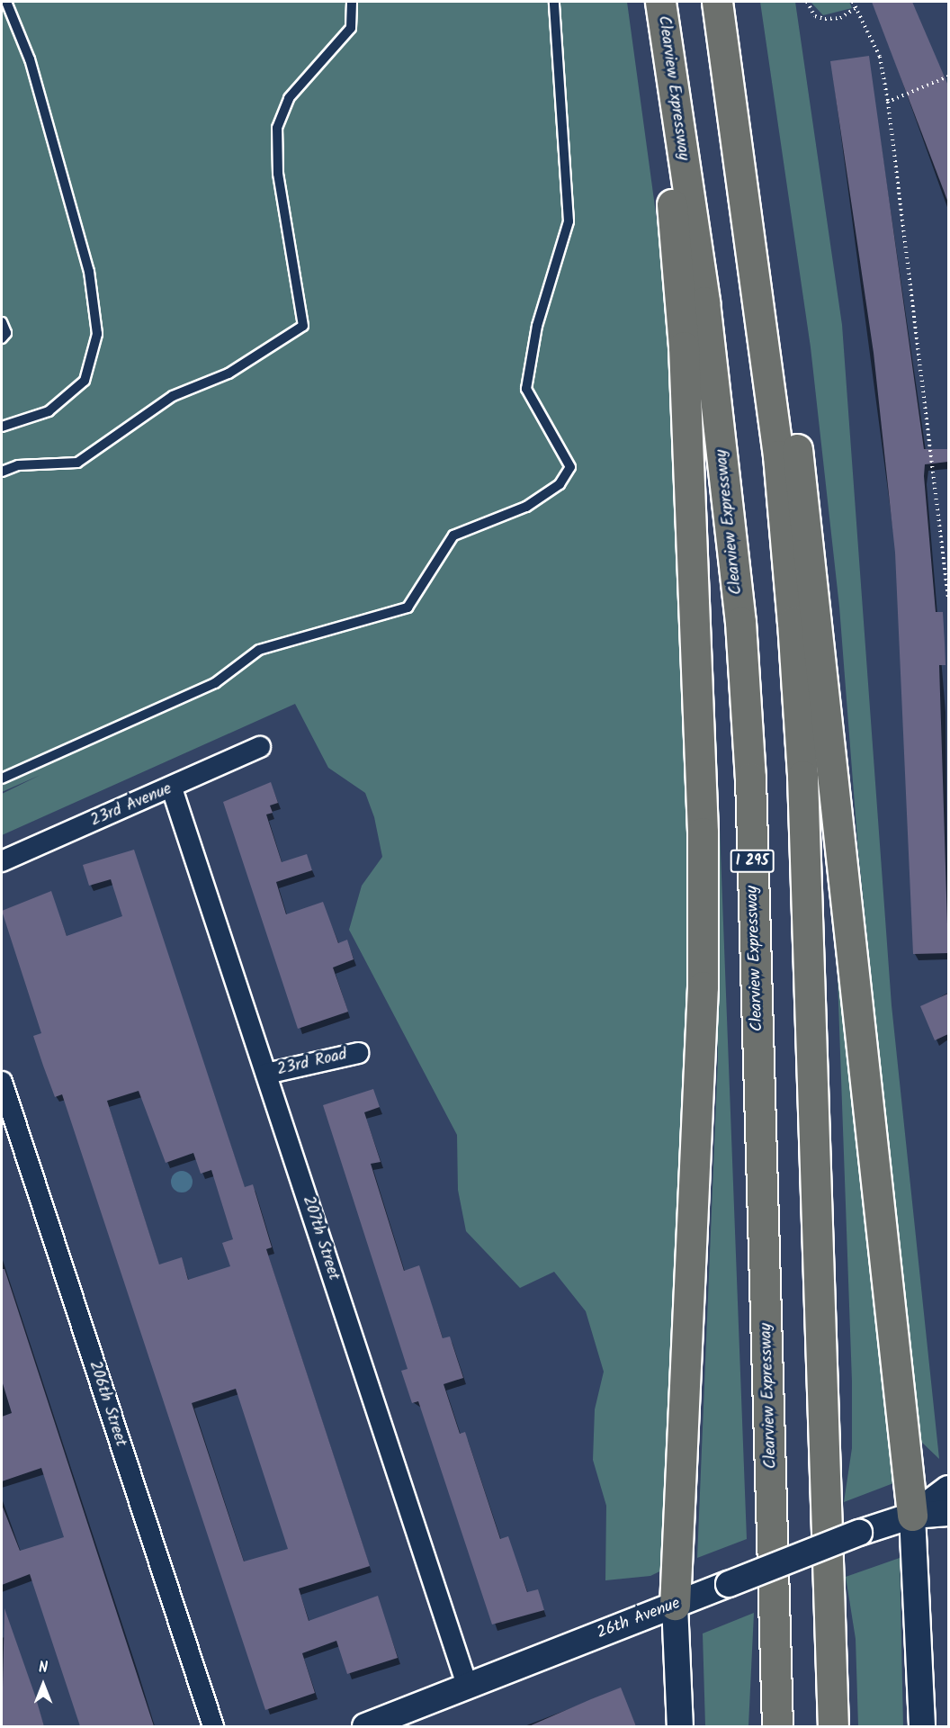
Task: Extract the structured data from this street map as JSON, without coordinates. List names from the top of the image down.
{
  "streets": {
    "highway": ["Clearview Expressway", "I 295"],
    "street": [
      "23rd Avenue",
      "23rd Road",
      "207th Street",
      "206th Street",
      "26th Avenue"
    ]
  },
  "crossings": [
    ["23rd Avenue", "207th Street"],
    ["23rd Road", "207th Street"],
    ["207th Street", "26th Avenue"]
  ],
  "north": "top"
}
